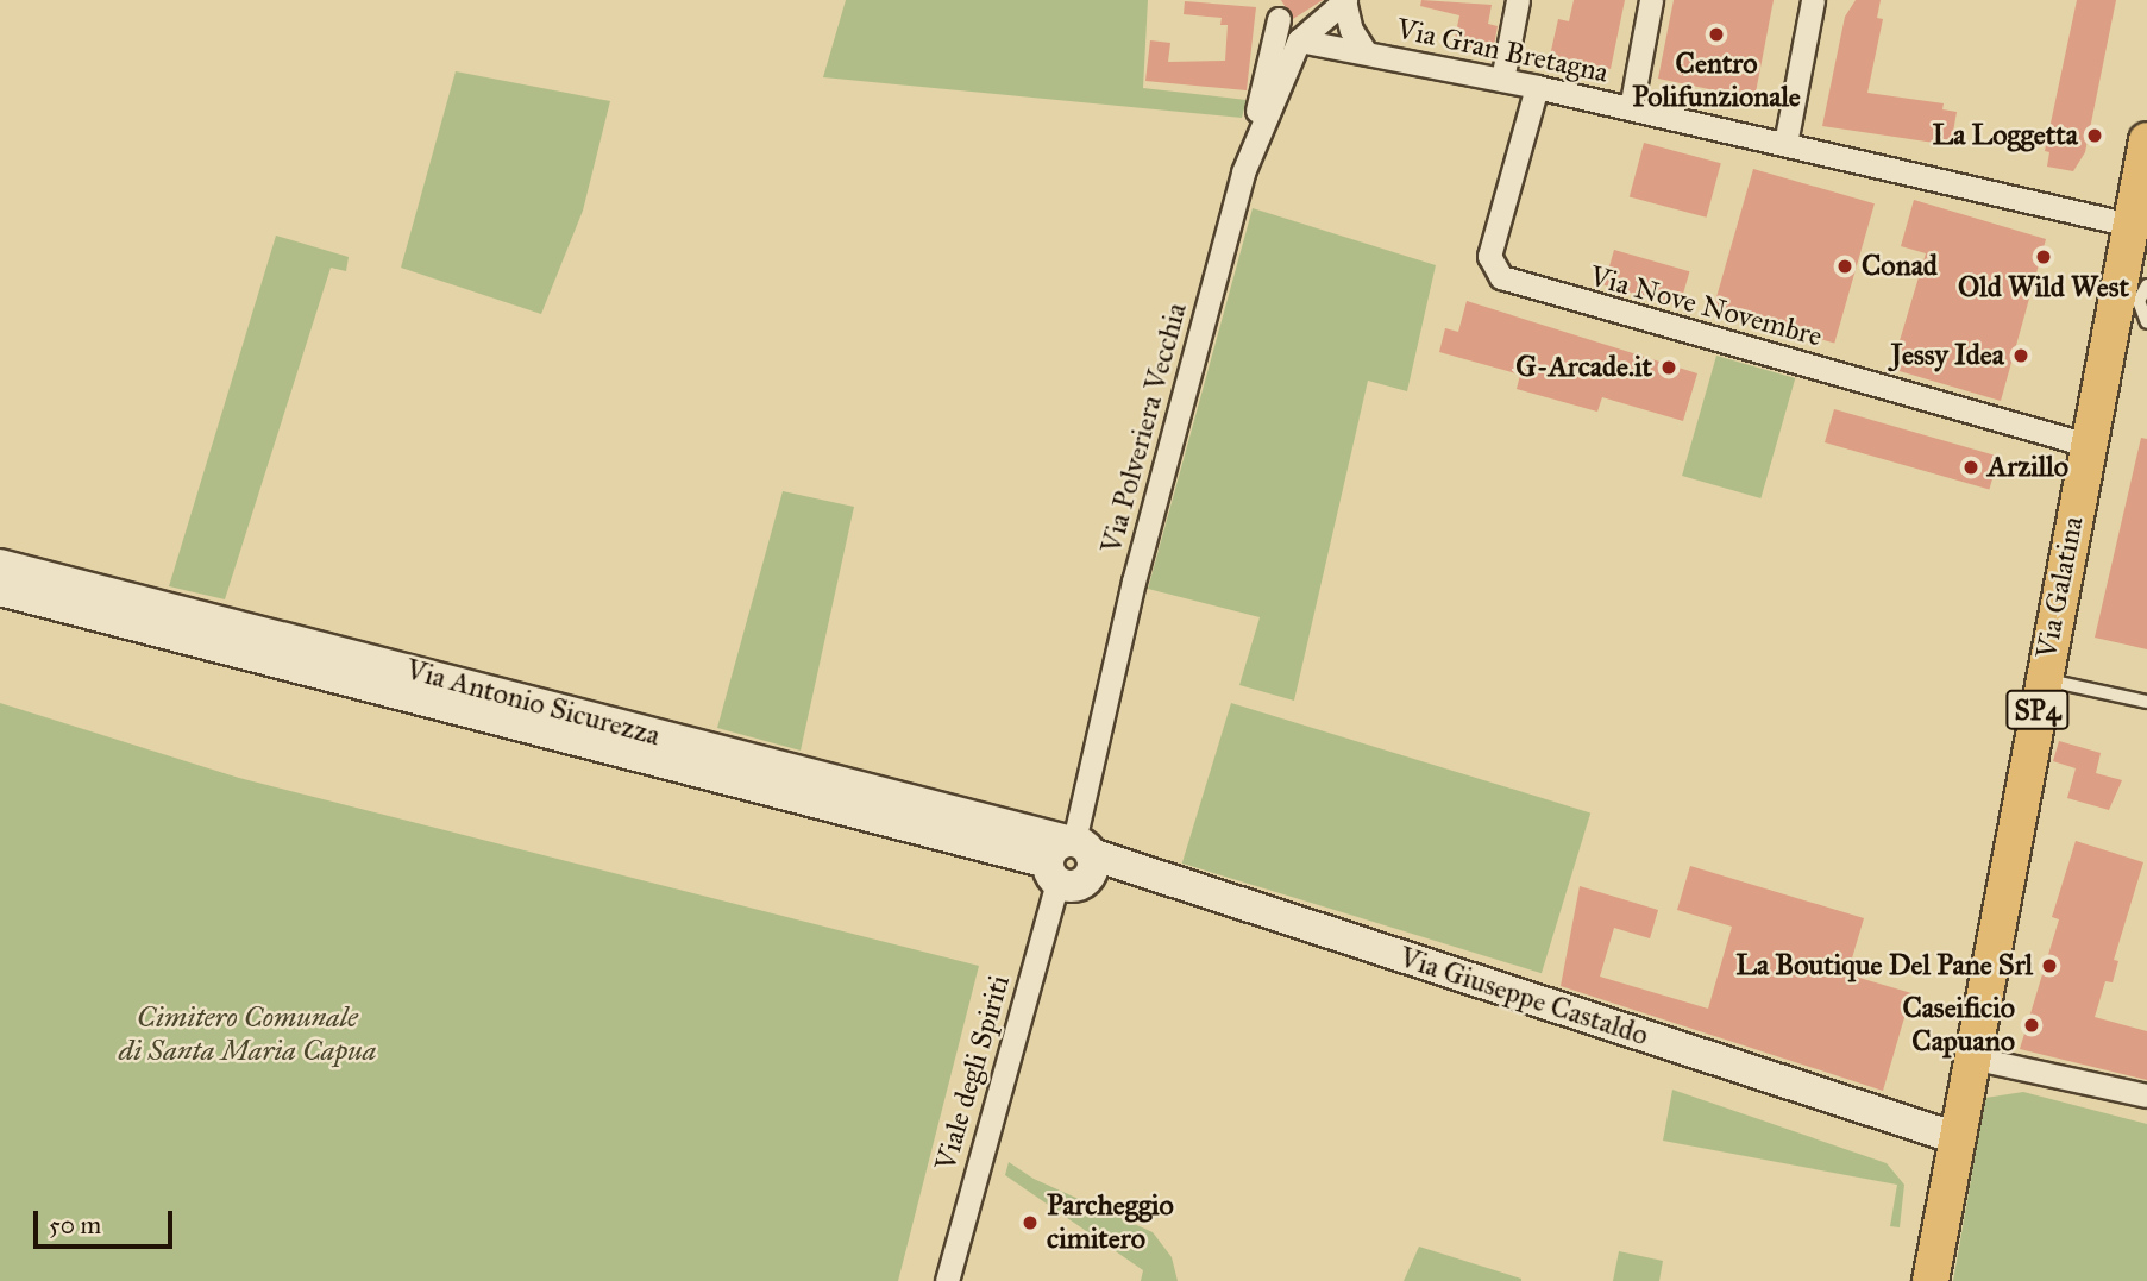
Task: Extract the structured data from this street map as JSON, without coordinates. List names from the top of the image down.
{
  "streets": {
    "main road": ["Via Galatina", "SP4"],
    "street": [
      "Via Gran Bretagna",
      "Via Nove Novembre",
      "Via Polveriera Vecchia",
      "Via Antonio Sicurezza",
      "Via Giuseppe Castaldo",
      "Viale degli Spiriti"
    ]
  },
  "crossings": [
    ["Via Gran Bretagna", "Via Nove Novembre"],
    ["Via Gran Bretagna", "Via Polveriera Vecchia"],
    ["Via Gran Bretagna", "Via Galatina"],
    ["Via Nove Novembre", "Via Galatina"],
    ["Via Polveriera Vecchia", "Via Antonio Sicurezza"],
    ["Via Polveriera Vecchia", "Via Giuseppe Castaldo"],
    ["Via Polveriera Vecchia", "Viale degli Spiriti"],
    ["Via Galatina", "Via Giuseppe Castaldo"],
    ["Via Antonio Sicurezza", "Via Giuseppe Castaldo"],
    ["Via Antonio Sicurezza", "Viale degli Spiriti"],
    ["Via Giuseppe Castaldo", "Viale degli Spiriti"]
  ],
  "parks": ["Cimitero Comunale di Santa Maria Capua"],
  "places": [
    "Centro Polifunzionale",
    "La Loggetta",
    "Old Wild West",
    "Conad",
    "Jessy Idea",
    "G-Arcade.it",
    "Arzillo",
    "La Boutique Del Pane Srl",
    "Caseificio Capuano",
    "Parcheggio cimitero"
  ],
  "scale_bar": "50 m"
}
